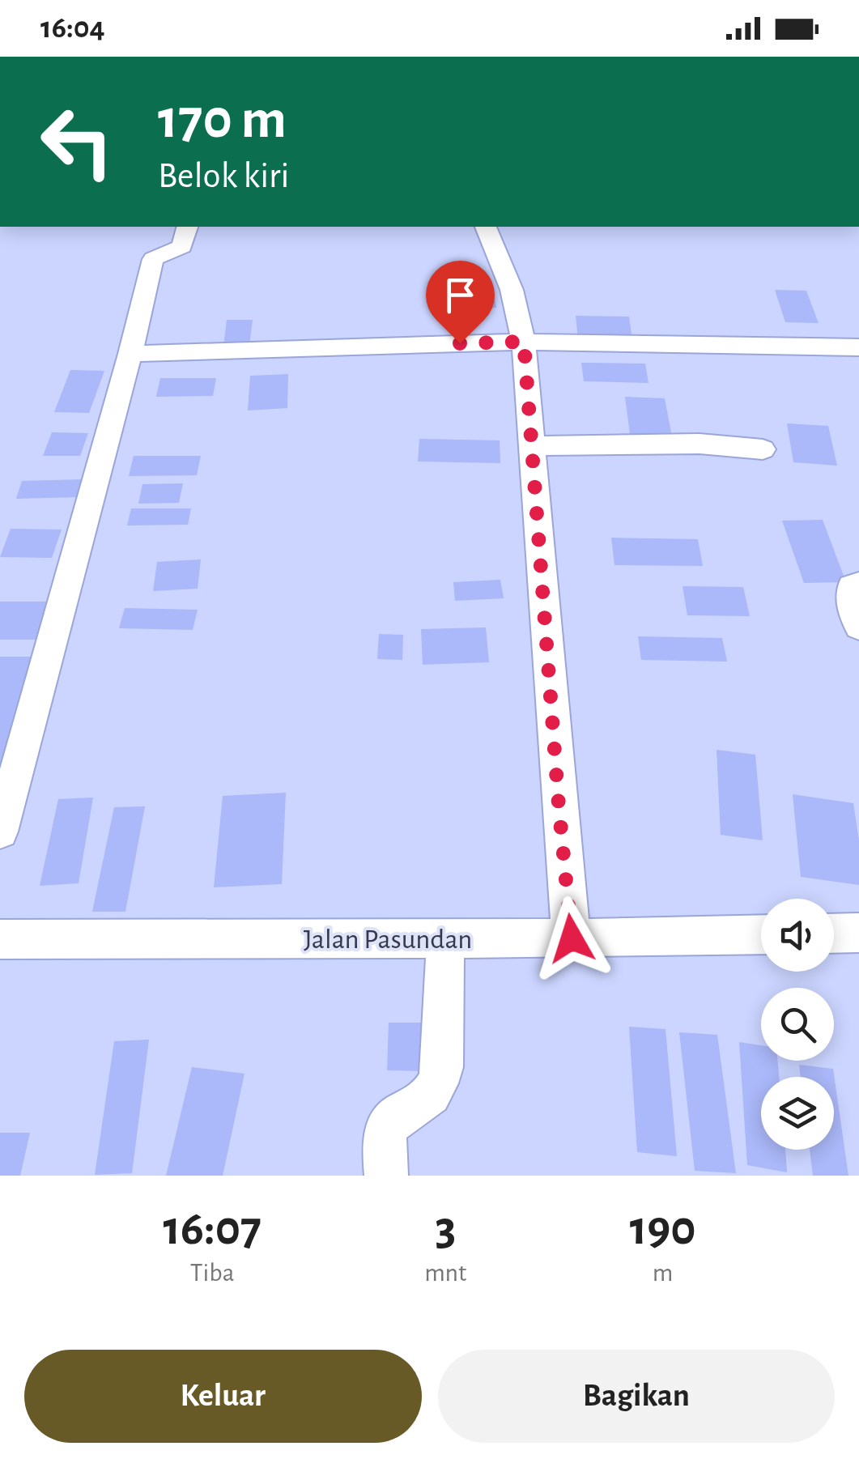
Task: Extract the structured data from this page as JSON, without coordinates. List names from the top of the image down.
{
  "streets": {
    "street": ["Jalan Pasundan"]
  },
  "page": {
    "status": "16:04",
    "turn": ["170 m", "Belok kiri"],
    "eta": [
      "16:07",
      "Tiba",
      "3",
      "mnt",
      "190",
      "m"
    ],
    "buttons": ["Keluar", "Bagikan"]
  }
}
